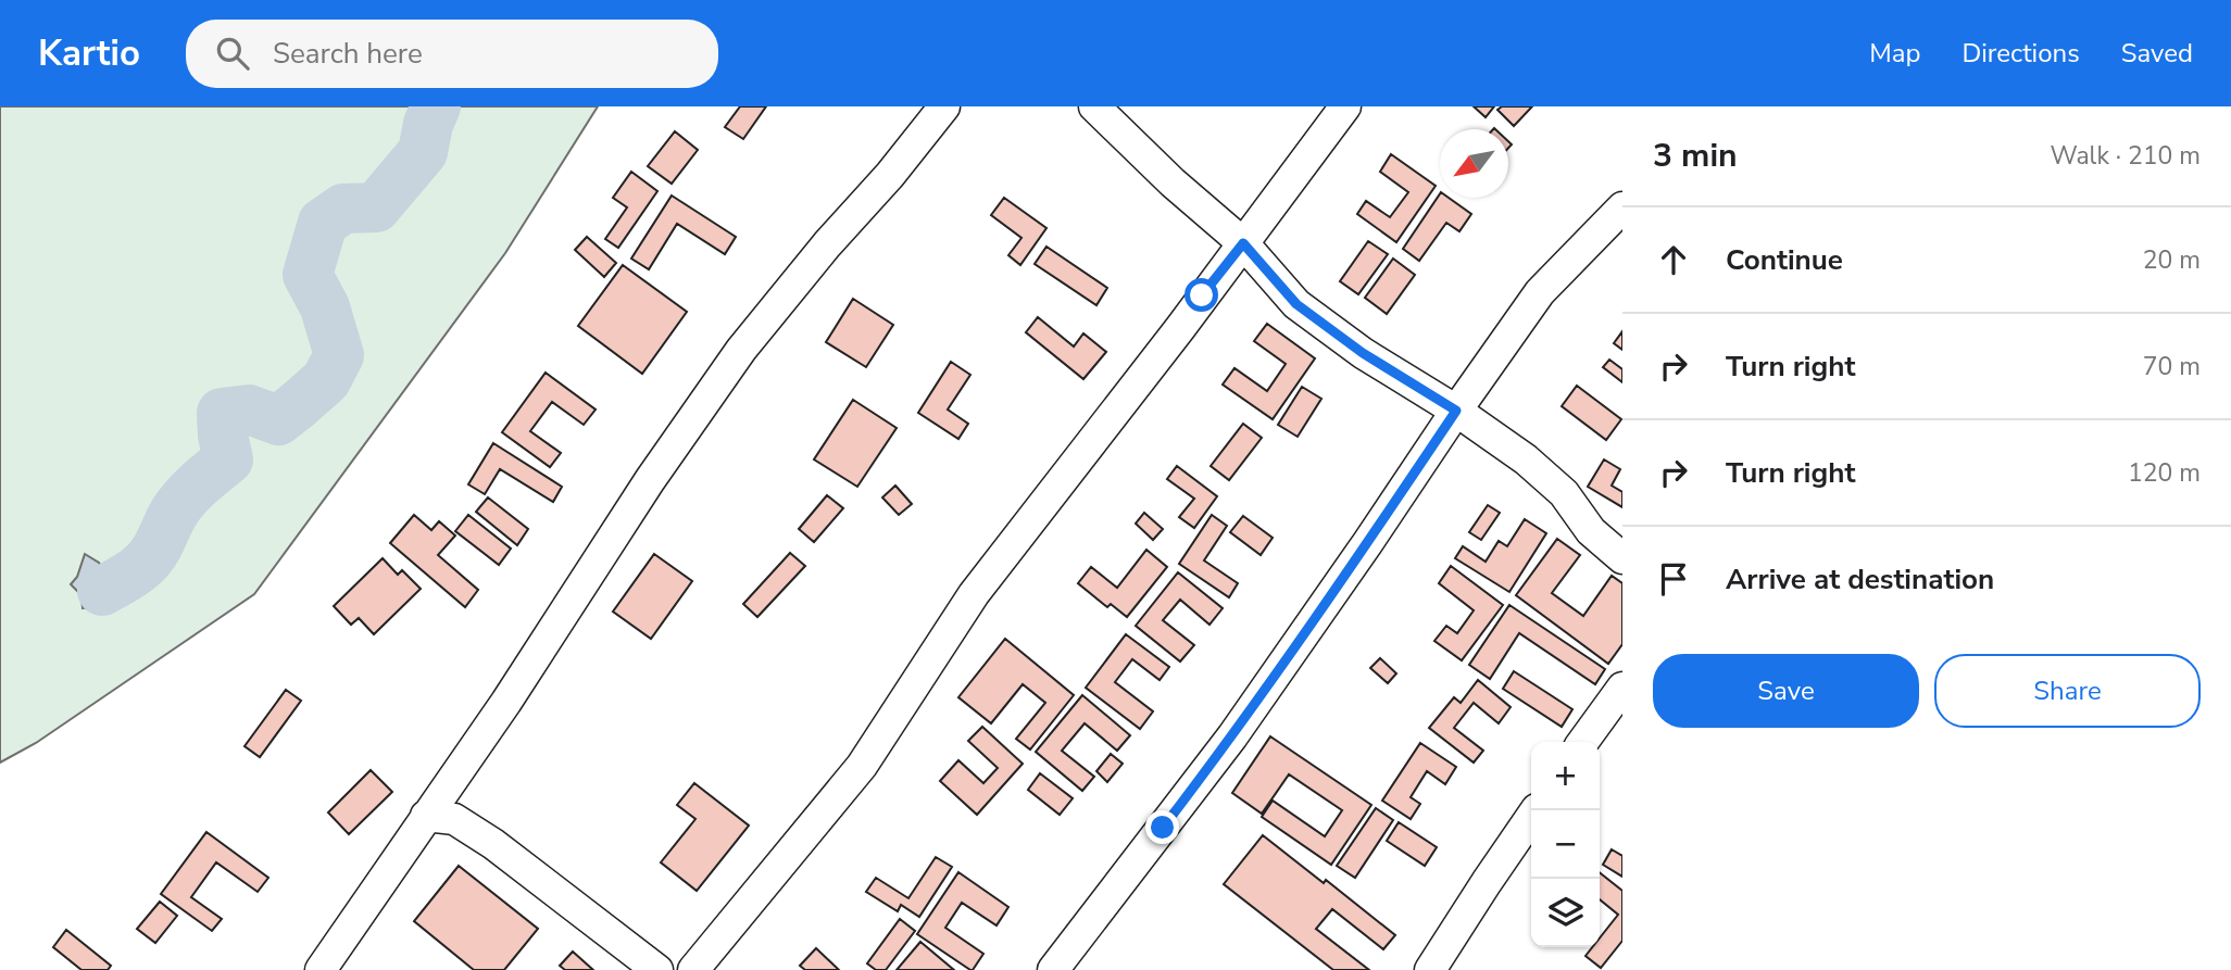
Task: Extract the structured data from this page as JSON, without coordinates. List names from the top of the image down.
{
  "north": "bottom left",
  "page": {
    "header": "Kartio",
    "search": "Search here",
    "nav": ["Map", "Directions", "Saved"],
    "heading": ["3 min", "Walk · 210 m"],
    "list": [
      ["Continue", "20 m"],
      ["Turn right", "70 m"],
      ["Turn right", "120 m"],
      "Arrive at destination"
    ],
    "buttons": ["Save", "Share"],
    "map_buttons": ["+", "−"]
  }
}
